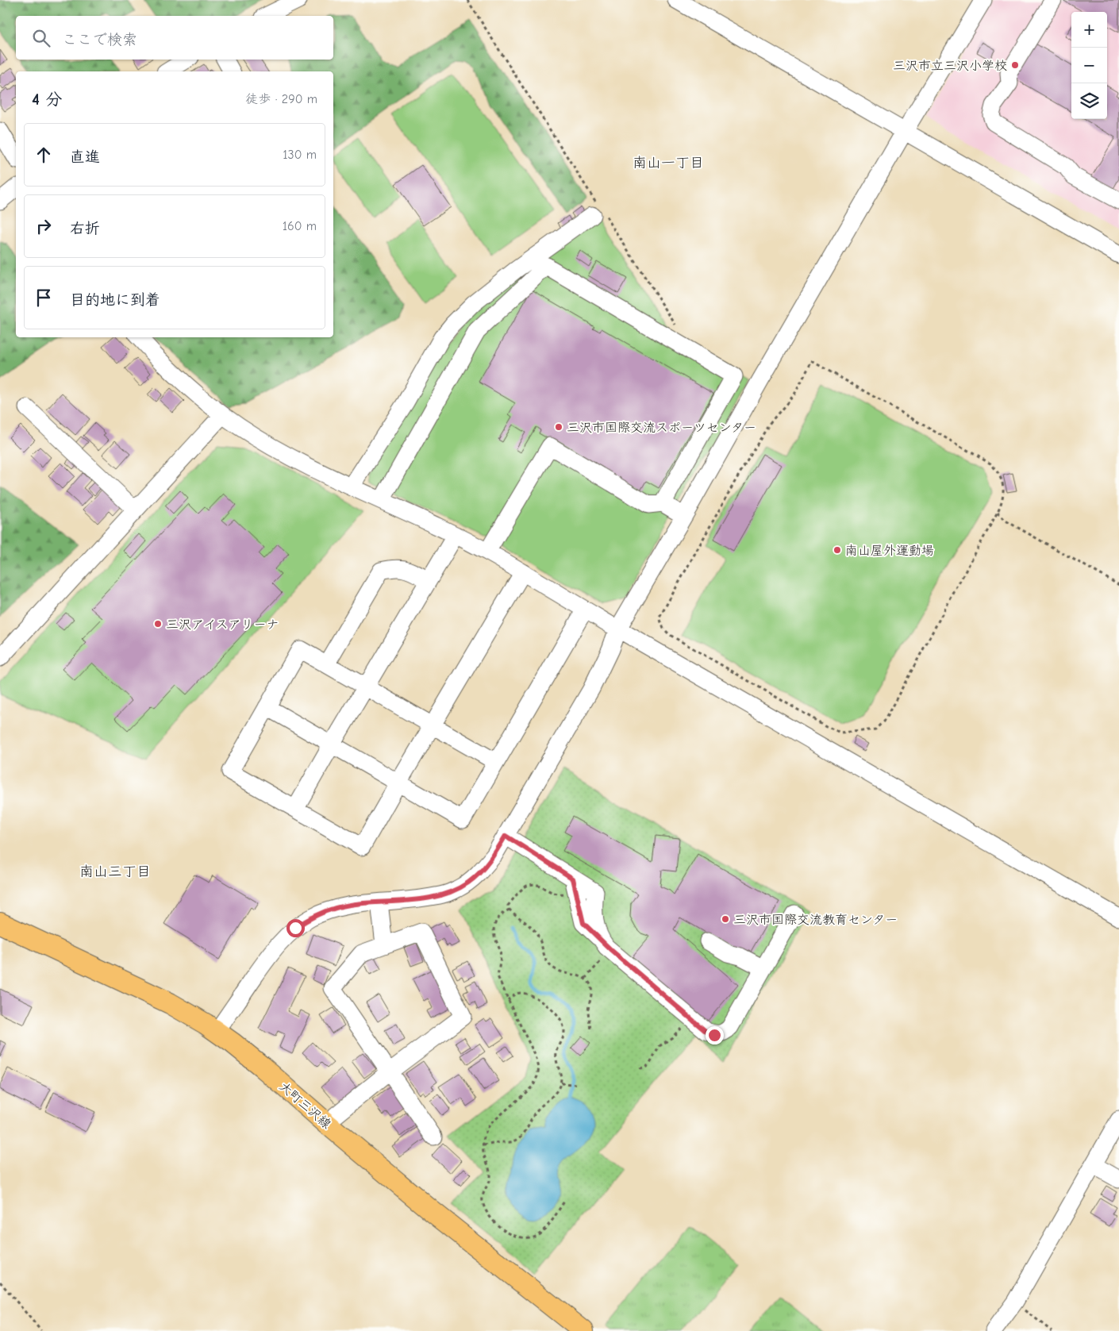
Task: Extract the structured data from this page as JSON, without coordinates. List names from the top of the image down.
{
  "streets": {
    "main road": ["大町三沢線"]
  },
  "districts": ["南山一丁目", "南山三丁目"],
  "places": [
    "三沢市立三沢小学校",
    "三沢市国際交流スポーツセンター",
    "南山屋外運動場",
    "三沢アイスアリーナ",
    "三沢市国際交流教育センター"
  ],
  "page": {
    "map_buttons": ["+", "−"],
    "search": "ここで検索",
    "heading": ["4 分", "徒歩 · 290 m"],
    "list": [
      ["直進", "130 m"],
      ["右折", "160 m"],
      "目的地に到着"
    ]
  }
}
